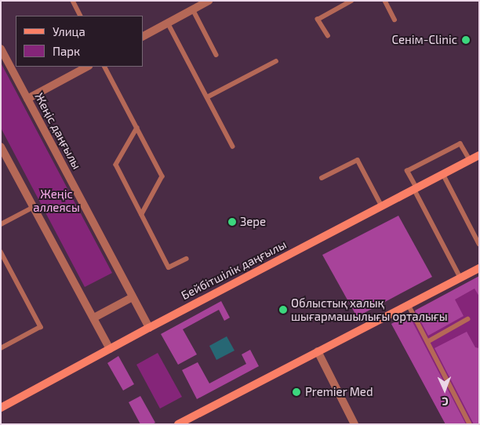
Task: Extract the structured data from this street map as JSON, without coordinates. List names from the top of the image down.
{
  "streets": {
    "main road": ["Бейбітшілік даңғылы"],
    "street": ["Жеңіс даңғылы"]
  },
  "crossings": [
    ["Жеңіс даңғылы", "Бейбітшілік даңғылы"]
  ],
  "parks": ["Жеңіс аллеясы"],
  "places": [
    "Сенім-Clinic",
    "Зере",
    "Облыстық халық шығармашылығы орталығы",
    "Premier Med"
  ],
  "legend": ["Улица", "Парк"],
  "north": "bottom"
}
